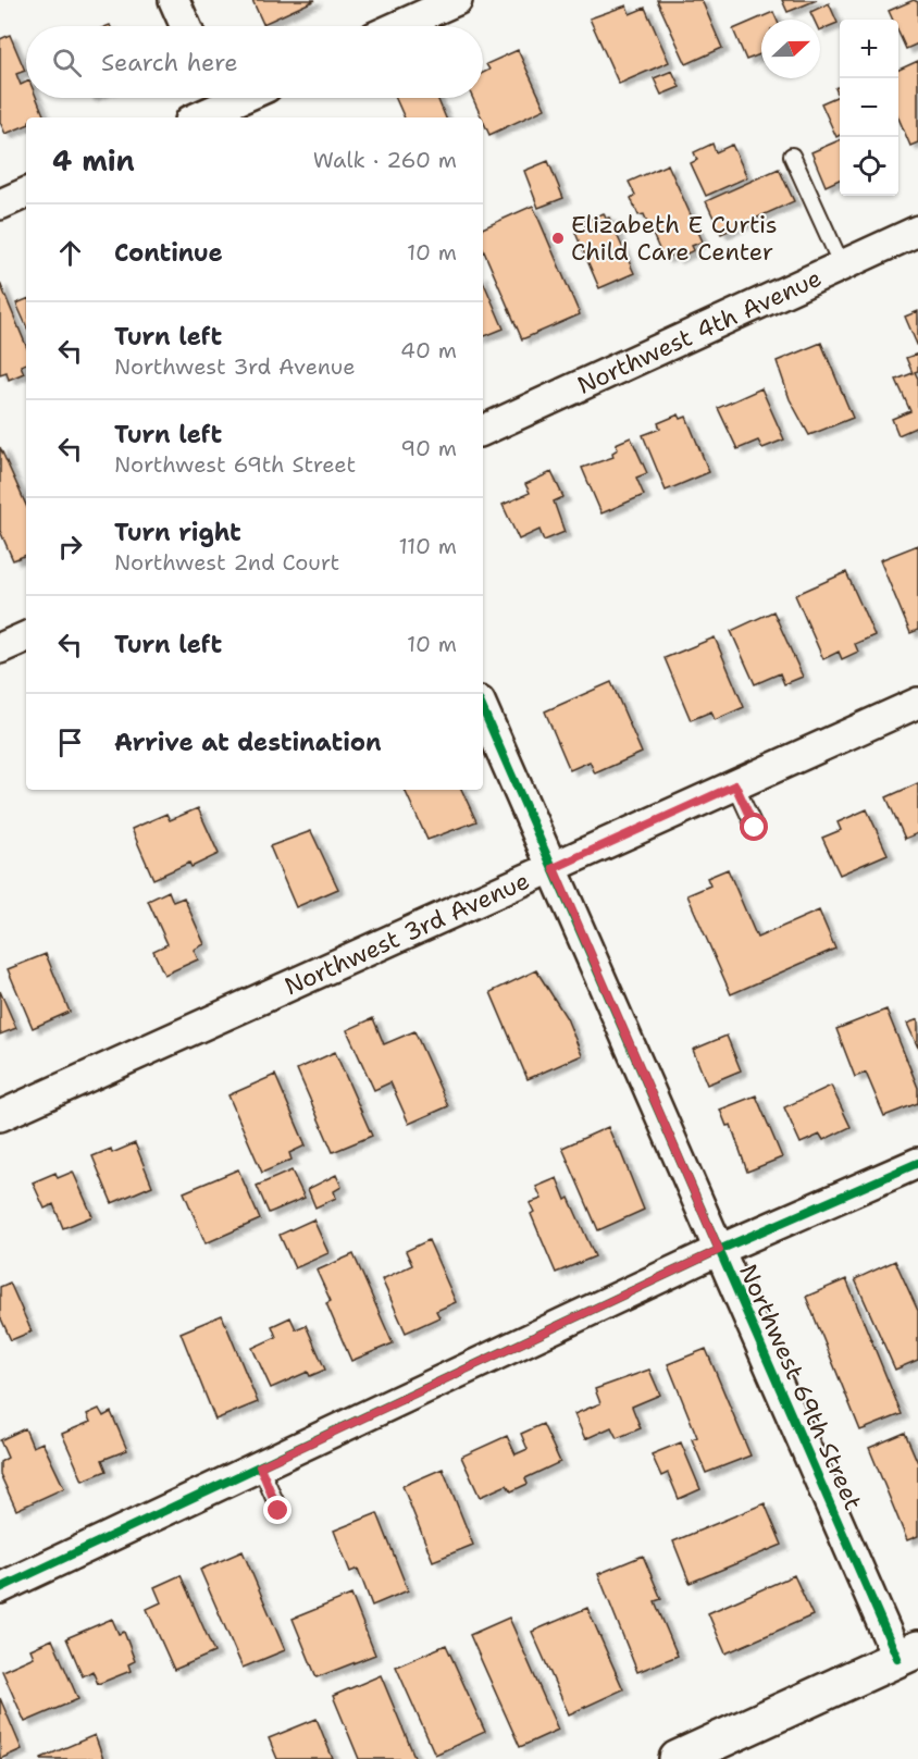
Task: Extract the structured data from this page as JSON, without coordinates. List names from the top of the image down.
{
  "streets": {
    "street": ["Northwest 4th Avenue", "Northwest 3rd Avenue", "Northwest 69th Street"]
  },
  "crossings": [
    ["Northwest 3rd Avenue", "Northwest 69th Street"]
  ],
  "places": ["Elizabeth E Curtis Child Care Center"],
  "north": "right",
  "page": {
    "map_buttons": ["+", "−"],
    "search": "Search here",
    "heading": ["4 min", "Walk · 260 m"],
    "list": [
      ["Continue", "10 m"],
      ["Turn left", "Northwest 3rd Avenue", "40 m"],
      ["Turn left", "Northwest 69th Street", "90 m"],
      ["Turn right", "Northwest 2nd Court", "110 m"],
      ["Turn left", "10 m"],
      "Arrive at destination"
    ]
  }
}
